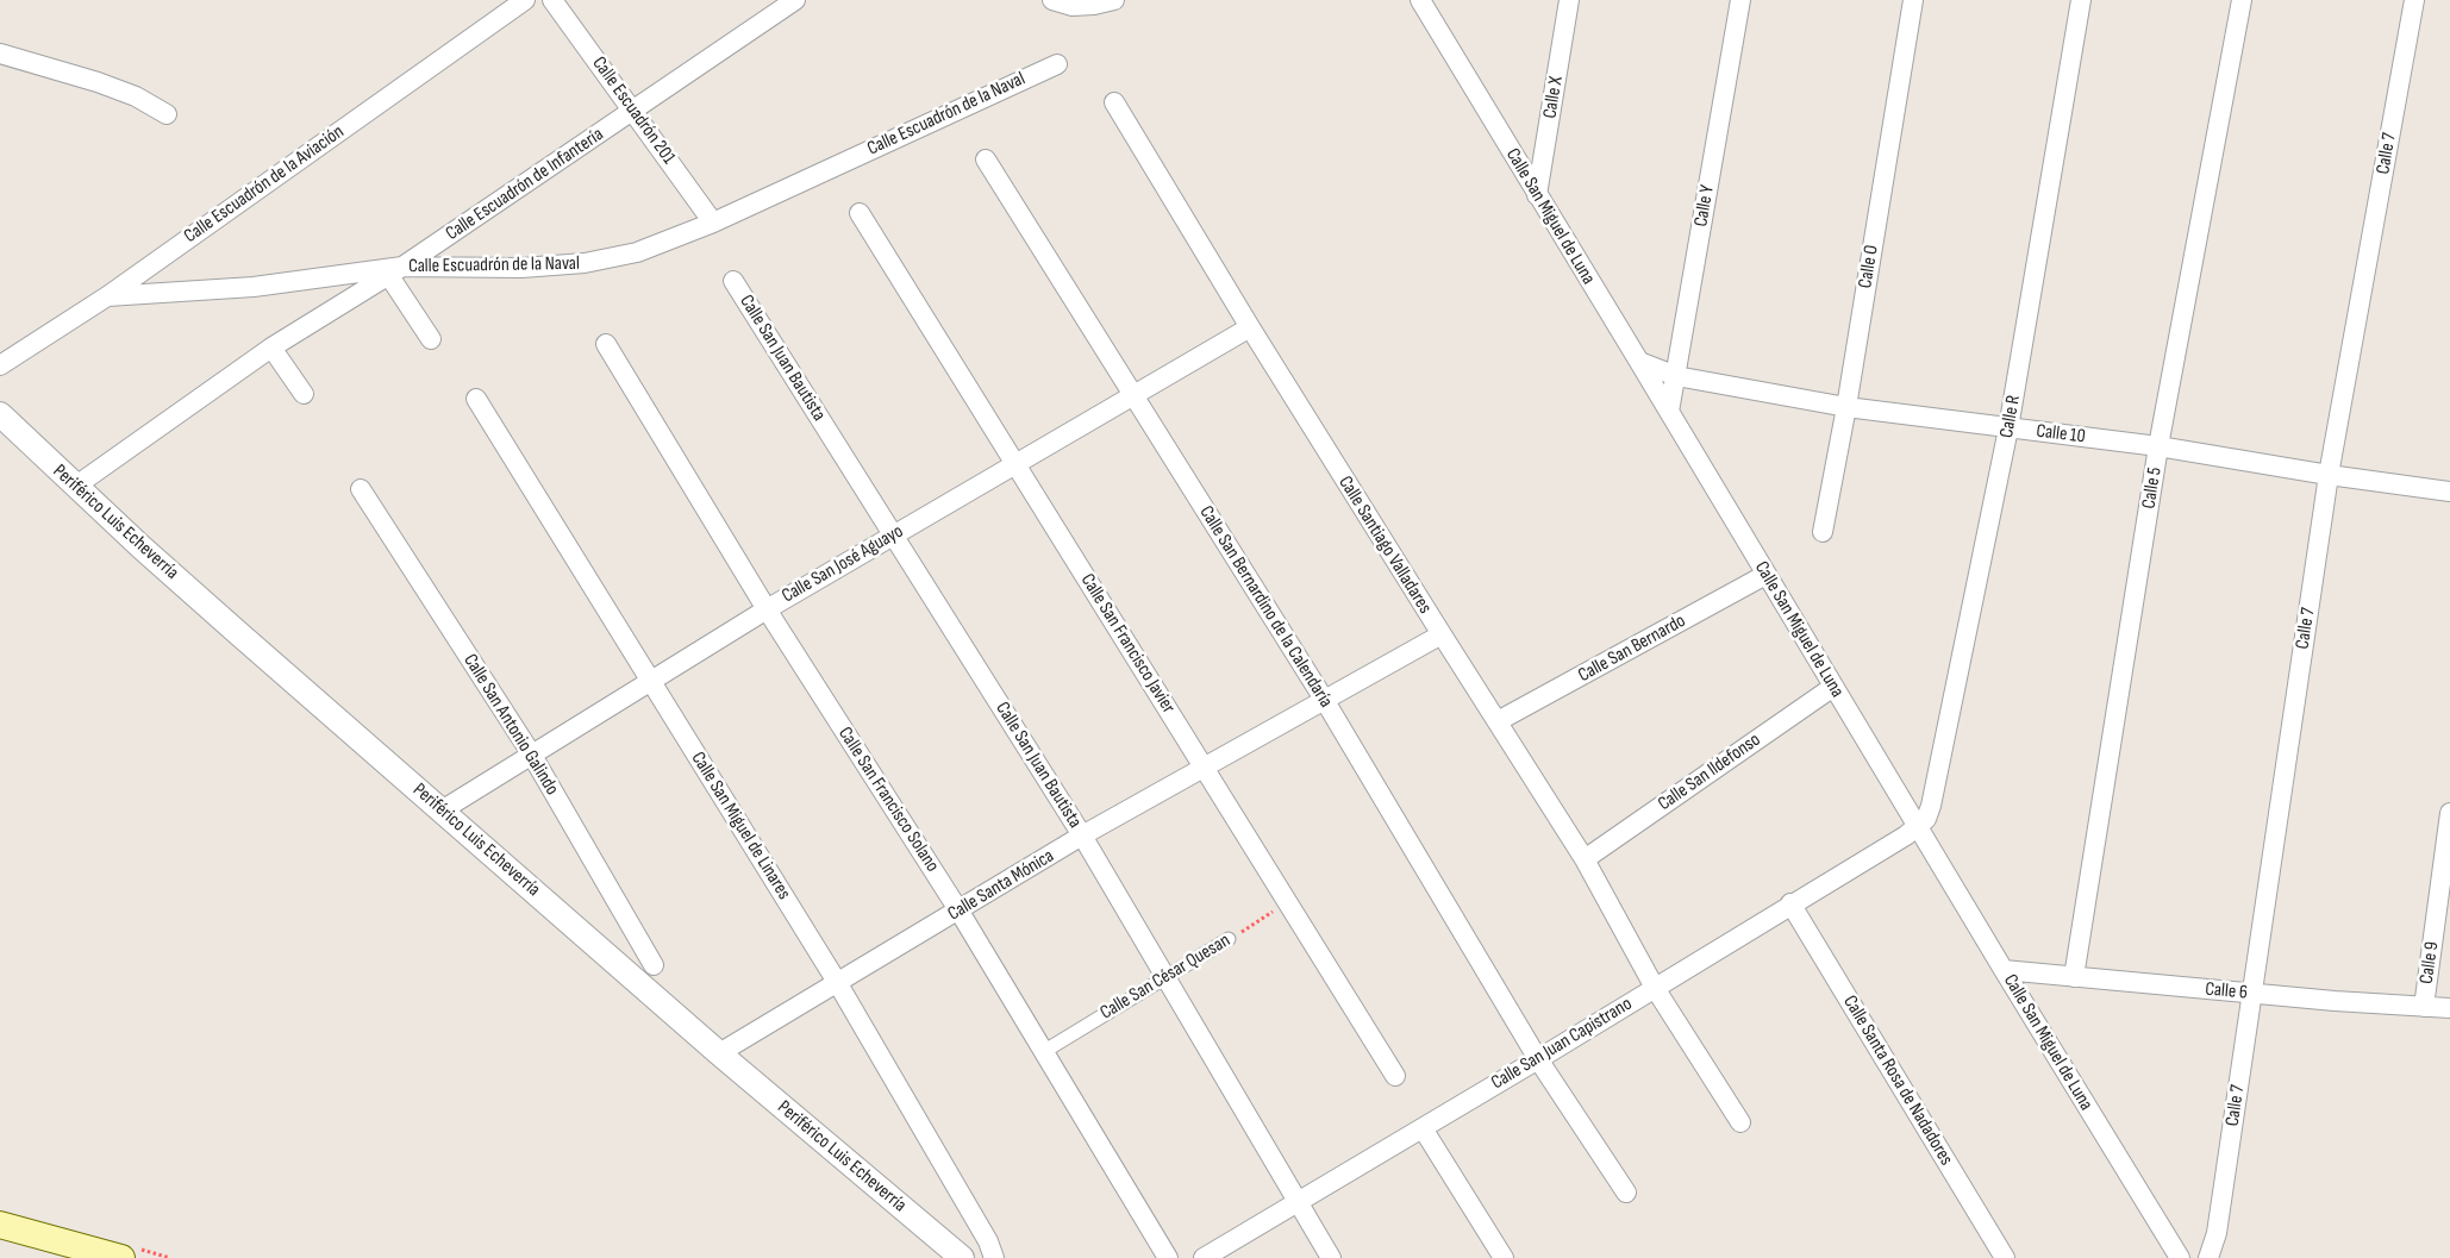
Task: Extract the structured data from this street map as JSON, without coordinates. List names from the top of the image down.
{
  "streets": {
    "street": [
      "Calle X",
      "Calle Escuadrón 201",
      "Calle Escuadrón de la Naval",
      "Calle 7",
      "Calle Escuadrón de la Aviación",
      "Calle Escuadrón de Infantería",
      "Calle Y",
      "Calle San Miguel de Luna",
      "Calle O",
      "Calle San Juan Bautista",
      "Calle R",
      "Calle 10",
      "Calle 5",
      "Periférico Luis Echeverría",
      "Calle Santiago Valladares",
      "Calle San José Aguayo",
      "Calle San Bernardino de la Calendaría",
      "Calle San Francisco Javier",
      "Calle San Bernardo",
      "Calle San Antonio Galindo",
      "Calle San Ildefonso",
      "Calle San Francisco Solano",
      "Calle San Miguel de Linares",
      "Calle Santa Mónica",
      "Calle 9",
      "Calle San César Quesan",
      "Calle 6",
      "Calle San Juan Capistrano",
      "Calle Santa Rosa de Nadadores"
    ]
  },
  "crossings": [
    ["Calle X", "Calle San Miguel de Luna"],
    ["Calle Escuadrón 201", "Calle Escuadrón de la Naval"],
    ["Calle Escuadrón 201", "Calle Escuadrón de Infantería"],
    ["Calle Escuadrón de la Naval", "Calle Escuadrón de la Aviación"],
    ["Calle Escuadrón de la Naval", "Calle Escuadrón de Infantería"],
    ["Calle 7", "Calle 10"],
    ["Calle 7", "Calle 6"],
    ["Calle Escuadrón de Infantería", "Periférico Luis Echeverría"],
    ["Calle Y", "Calle San Miguel de Luna"],
    ["Calle Y", "Calle 10"],
    ["Calle San Miguel de Luna", "Calle R"],
    ["Calle San Miguel de Luna", "Calle 10"],
    ["Calle San Miguel de Luna", "Calle San Bernardo"],
    ["Calle San Miguel de Luna", "Calle San Ildefonso"],
    ["Calle San Miguel de Luna", "Calle 6"],
    ["Calle San Miguel de Luna", "Calle San Juan Capistrano"],
    ["Calle O", "Calle 10"],
    ["Calle San Juan Bautista", "Calle San José Aguayo"],
    ["Calle San Juan Bautista", "Calle Santa Mónica"],
    ["Calle San Juan Bautista", "Calle San César Quesan"],
    ["Calle San Juan Bautista", "Calle San Juan Capistrano"],
    ["Calle R", "Calle 10"],
    ["Calle R", "Calle San Juan Capistrano"],
    ["Calle 10", "Calle 5"],
    ["Calle 5", "Calle 6"],
    ["Periférico Luis Echeverría", "Calle San José Aguayo"],
    ["Periférico Luis Echeverría", "Calle Santa Mónica"],
    ["Calle Santiago Valladares", "Calle San José Aguayo"],
    ["Calle Santiago Valladares", "Calle San Bernardo"],
    ["Calle Santiago Valladares", "Calle San Ildefonso"],
    ["Calle Santiago Valladares", "Calle Santa Mónica"],
    ["Calle Santiago Valladares", "Calle San Juan Capistrano"],
    ["Calle San José Aguayo", "Calle San Bernardino de la Calendaría"],
    ["Calle San José Aguayo", "Calle San Francisco Javier"],
    ["Calle San José Aguayo", "Calle San Antonio Galindo"],
    ["Calle San José Aguayo", "Calle San Francisco Solano"],
    ["Calle San José Aguayo", "Calle San Miguel de Linares"],
    ["Calle San Bernardino de la Calendaría", "Calle Santa Mónica"],
    ["Calle San Bernardino de la Calendaría", "Calle San Juan Capistrano"],
    ["Calle San Francisco Javier", "Calle Santa Mónica"],
    ["Calle San Francisco Javier", "Calle San César Quesan"],
    ["Calle San Francisco Solano", "Calle Santa Mónica"],
    ["Calle San Francisco Solano", "Calle San César Quesan"],
    ["Calle San Miguel de Linares", "Calle Santa Mónica"],
    ["Calle 9", "Calle 6"],
    ["Calle San Juan Capistrano", "Calle Santa Rosa de Nadadores"]
  ]
}
